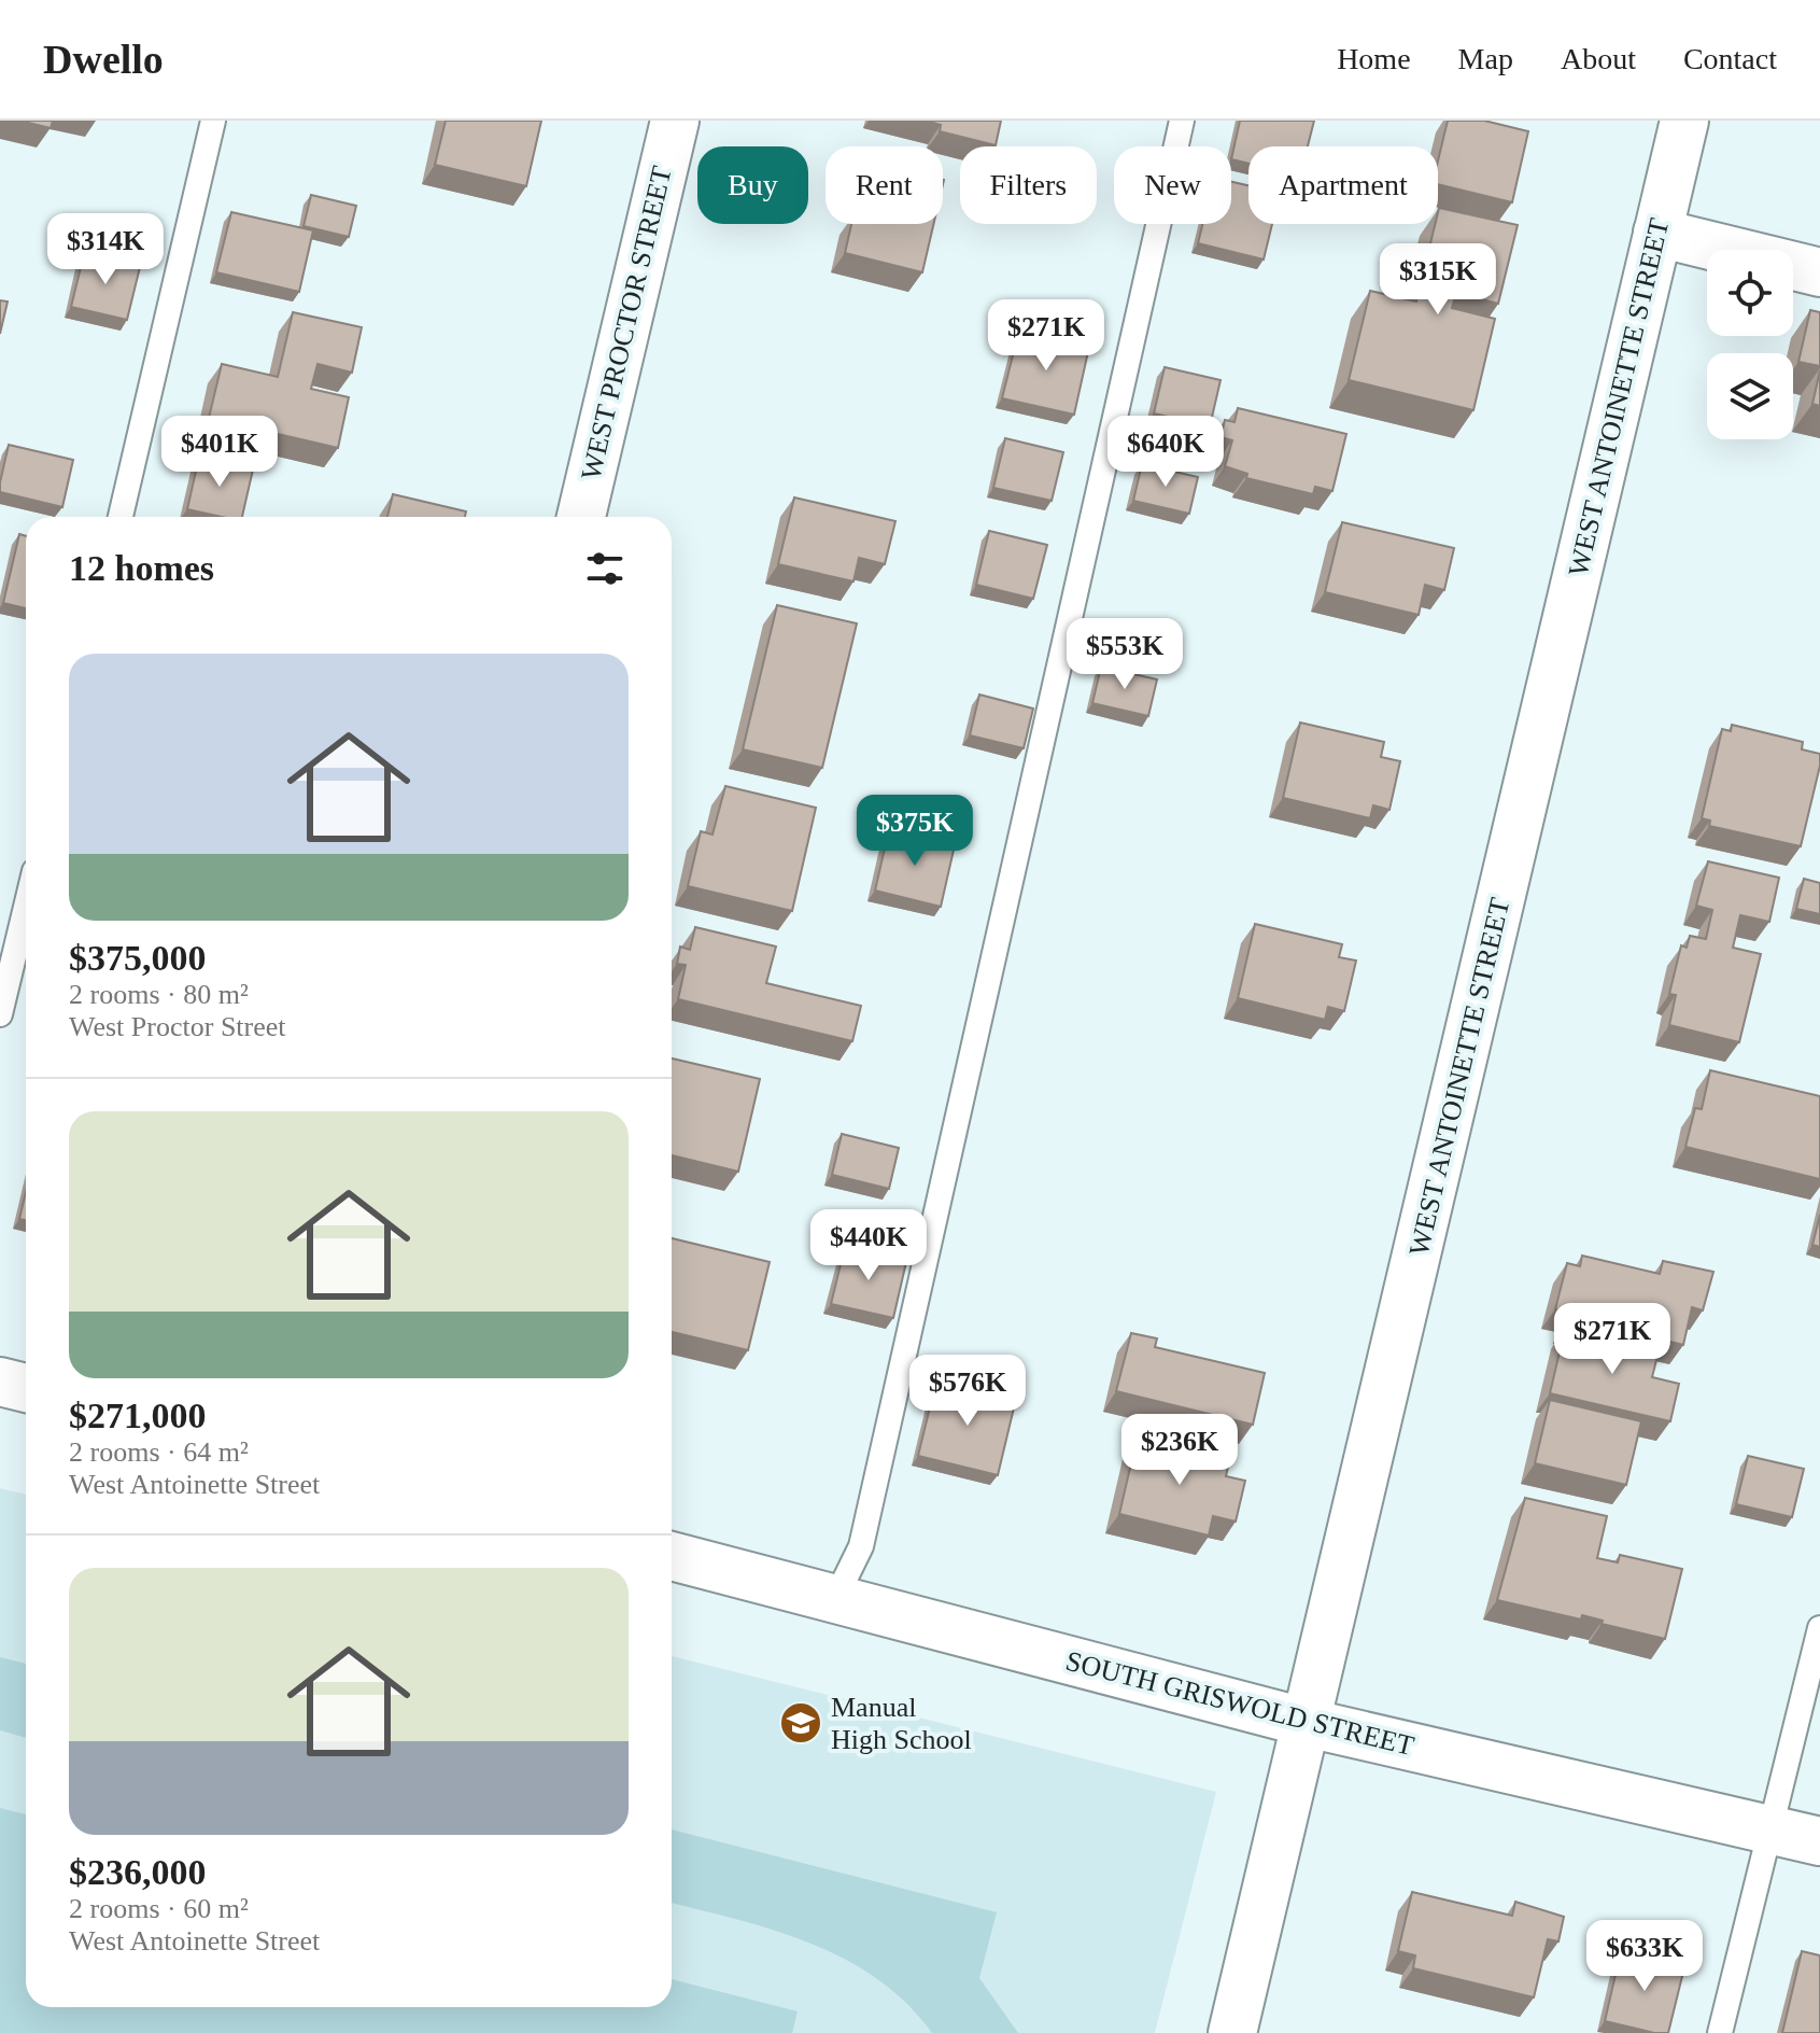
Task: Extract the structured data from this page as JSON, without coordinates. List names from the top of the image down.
{
  "streets": {
    "street": ["WEST PROCTOR STREET", "WEST ANTOINETTE STREET", "SOUTH GRISWOLD STREET"]
  },
  "crossings": [
    ["WEST ANTOINETTE STREET", "SOUTH GRISWOLD STREET"]
  ],
  "places": {
    "school or university": ["Manual High School"]
  },
  "page": {
    "header": "Dwello",
    "nav": [
      "Home",
      "Map",
      "About",
      "Contact"
    ],
    "chip": [
      "Buy",
      "Rent",
      "Filters",
      "New",
      "Apartment"
    ],
    "price": [
      "$314K",
      "$315K",
      "$271K",
      "$401K",
      "$640K",
      "$553K",
      "$375K",
      "$440K",
      "$271K",
      "$576K",
      "$236K",
      "$633K"
    ],
    "heading": "12 homes",
    "list": [
      {
        "name": "$375,000",
        "note": "2 rooms · 80 m² · West Proctor Street"
      },
      {
        "name": "$271,000",
        "note": "2 rooms · 64 m² · West Antoinette Street"
      },
      {
        "name": "$236,000",
        "note": "2 rooms · 60 m² · West Antoinette Street"
      }
    ]
  }
}
